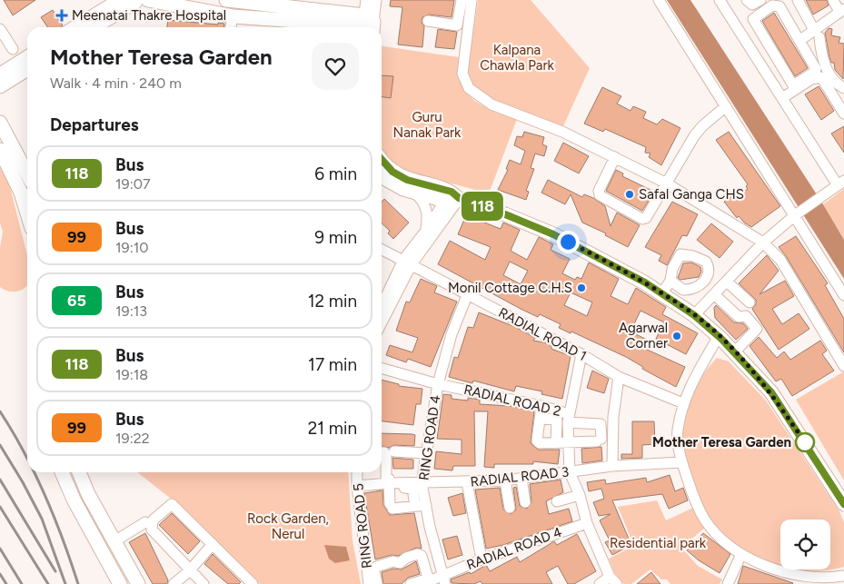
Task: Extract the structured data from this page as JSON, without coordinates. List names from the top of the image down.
{
  "streets": {
    "street": [
      "RADIAL ROAD 1",
      "RADIAL ROAD 2",
      "RING ROAD 4",
      "RADIAL ROAD 3",
      "RING ROAD 5",
      "RADIAL ROAD 4"
    ]
  },
  "crossings": [
    ["RADIAL ROAD 1", "RING ROAD 4"],
    ["RADIAL ROAD 2", "RING ROAD 4"],
    ["RING ROAD 4", "RADIAL ROAD 3"],
    ["RING ROAD 4", "RADIAL ROAD 4"],
    ["RADIAL ROAD 3", "RING ROAD 5"]
  ],
  "parks": [
    "Kalpana Chawla Park",
    "Guru Nanak Park",
    "Rock Garden, Nerul",
    "Residential park"
  ],
  "places": {
    "health": ["Meenatai Thakre Hospital"],
    "other": [
      "Safal Ganga CHS",
      "Monil Cottage C.H.S",
      "Agarwal Corner",
      "Mother Teresa Garden"
    ]
  },
  "lines": ["bus line 118"],
  "page": {
    "on_map": "118",
    "heading": [
      ["Mother Teresa Garden", "Walk · 4 min · 240 m"],
      "Departures"
    ],
    "list": [
      {
        "mark": "118",
        "name": "Bus",
        "note": "19:07",
        "value": "6 min"
      },
      {
        "mark": "99",
        "name": "Bus",
        "note": "19:10",
        "value": "9 min"
      },
      {
        "mark": "65",
        "name": "Bus",
        "note": "19:13",
        "value": "12 min"
      },
      {
        "mark": "118",
        "name": "Bus",
        "note": "19:18",
        "value": "17 min"
      },
      {
        "mark": "99",
        "name": "Bus",
        "note": "19:22",
        "value": "21 min"
      }
    ]
  }
}
